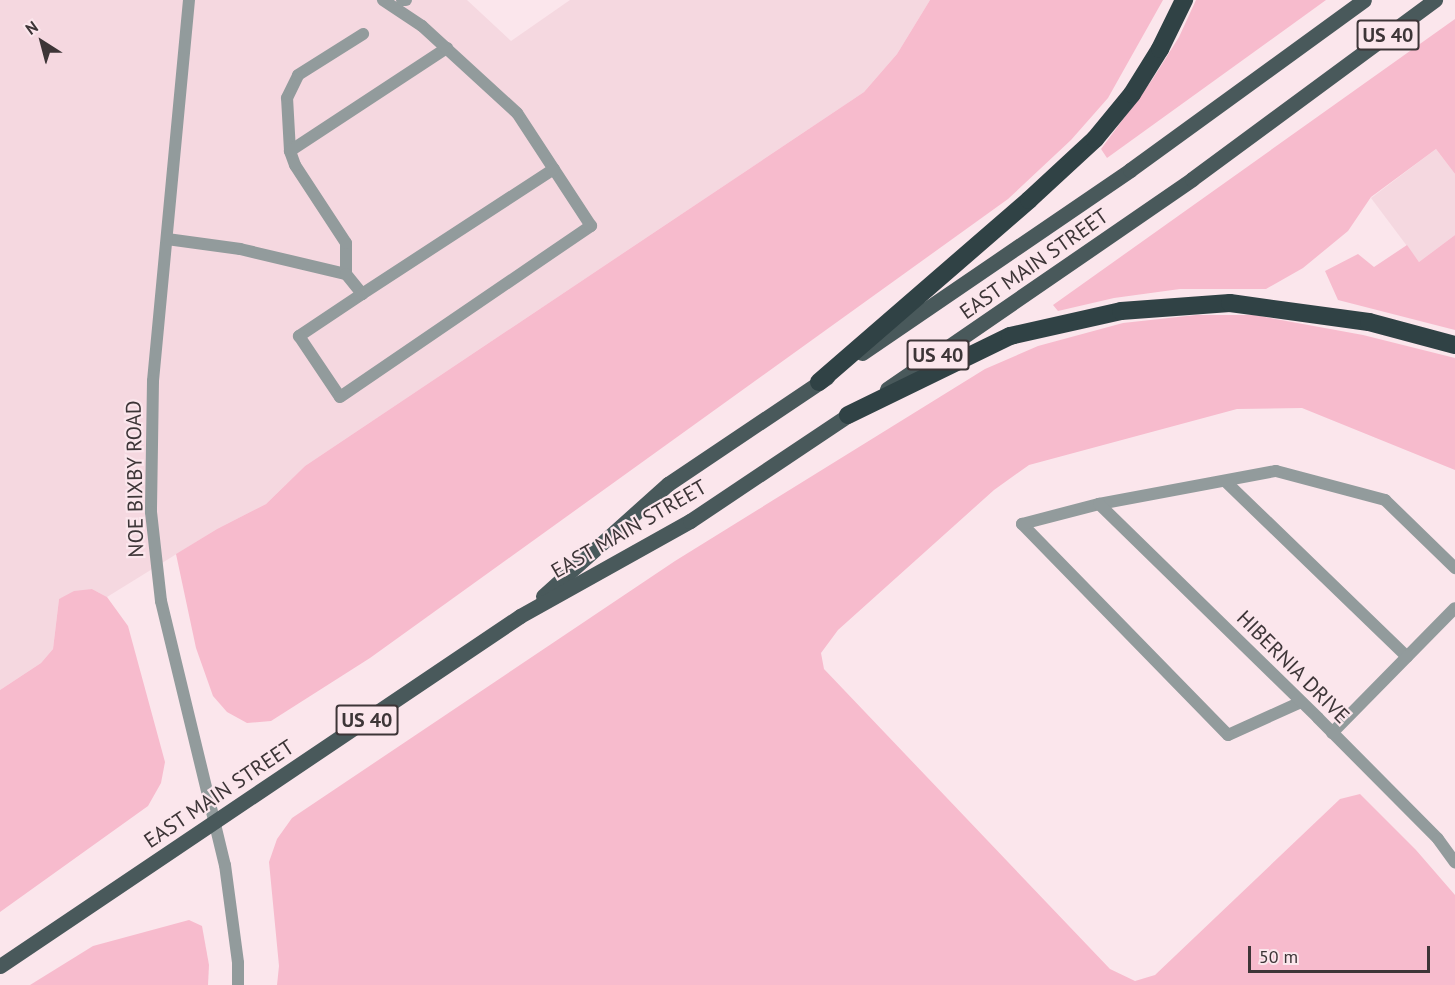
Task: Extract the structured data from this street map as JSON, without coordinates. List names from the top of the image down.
{
  "streets": {
    "main road": ["US 40", "EAST MAIN STREET"],
    "street": ["NOE BIXBY ROAD", "HIBERNIA DRIVE"]
  },
  "crossings": [
    ["EAST MAIN STREET", "NOE BIXBY ROAD"]
  ],
  "scale_bar": "50 m",
  "north": "top left"
}
